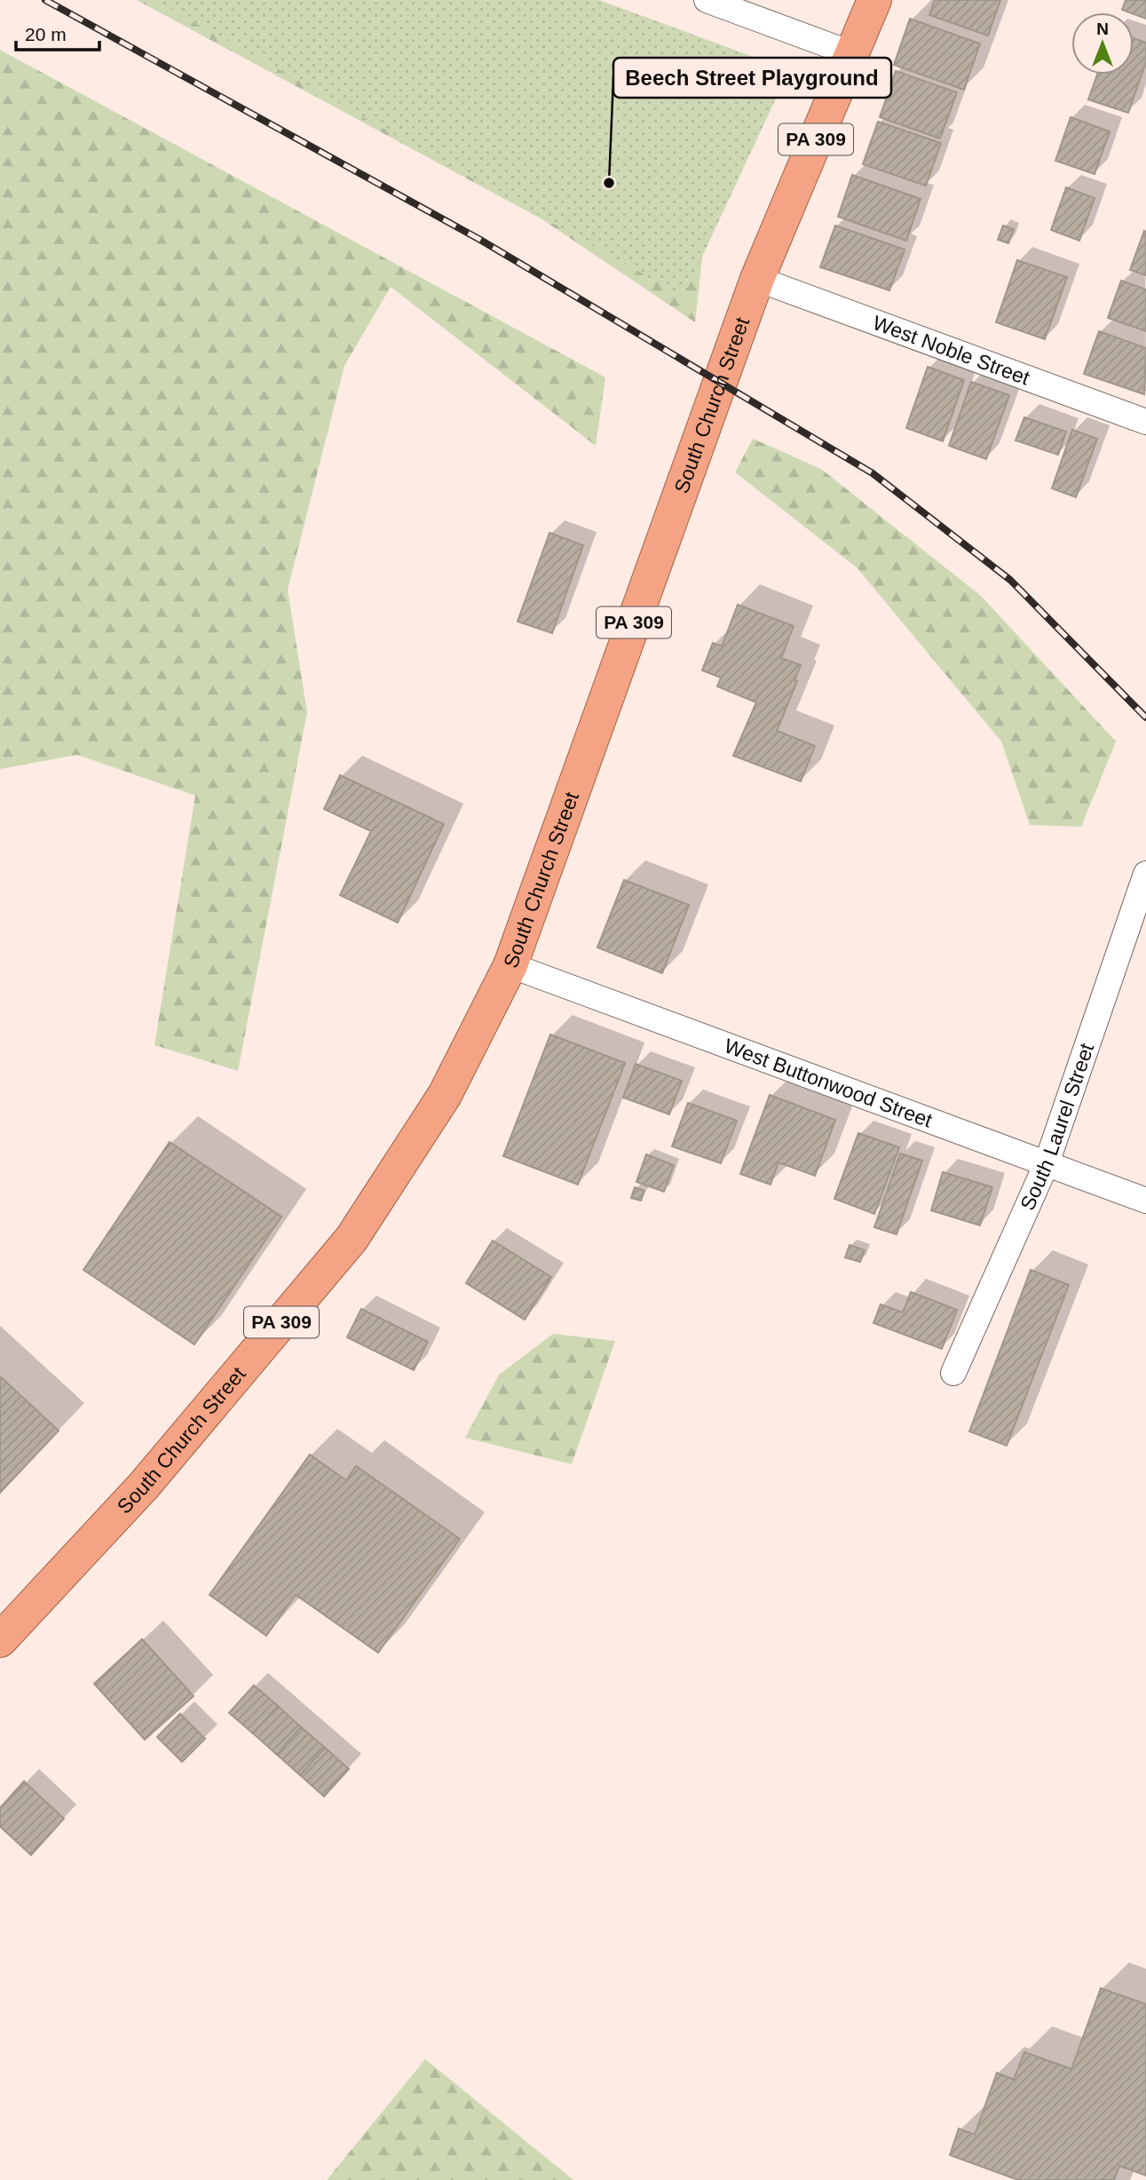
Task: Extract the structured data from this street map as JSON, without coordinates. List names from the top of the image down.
{
  "streets": {
    "highway": ["PA 309", "South Church Street"],
    "street": ["West Noble Street", "West Buttonwood Street", "South Laurel Street"]
  },
  "crossings": [
    ["West Noble Street", "South Church Street"],
    ["South Church Street", "West Buttonwood Street"],
    ["West Buttonwood Street", "South Laurel Street"]
  ],
  "places": ["Beech Street Playground"],
  "scale_bar": "20 m",
  "north": "top"
}
